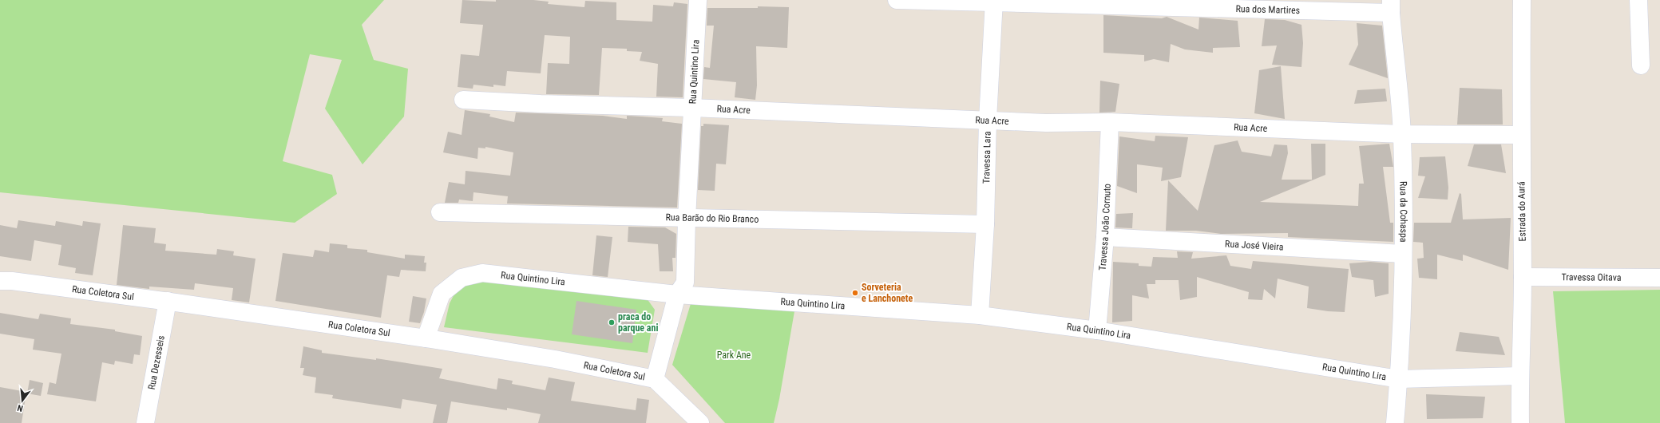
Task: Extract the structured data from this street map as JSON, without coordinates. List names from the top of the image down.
{
  "streets": {
    "street": [
      "Rua dos Martires",
      "Rua Quintino Lira",
      "Rua Acre",
      "Travessa Lara",
      "Rua da Cohaspa",
      "Estrada do Aurá",
      "Rua Barão do Rio Branco",
      "Travessa João Cornuto",
      "Rua José Vieira",
      "Travessa Oitava",
      "Rua Coletora Sul",
      "Rua Dezesseis"
    ]
  },
  "crossings": [
    ["Rua dos Martires", "Travessa Lara"],
    ["Rua dos Martires", "Rua da Cohaspa"],
    ["Rua Quintino Lira", "Rua Acre"],
    ["Rua Quintino Lira", "Travessa Lara"],
    ["Rua Quintino Lira", "Rua da Cohaspa"],
    ["Rua Quintino Lira", "Estrada do Aurá"],
    ["Rua Quintino Lira", "Rua Barão do Rio Branco"],
    ["Rua Quintino Lira", "Travessa João Cornuto"],
    ["Rua Quintino Lira", "Rua Coletora Sul"],
    ["Rua Acre", "Travessa Lara"],
    ["Rua Acre", "Rua da Cohaspa"],
    ["Rua Acre", "Estrada do Aurá"],
    ["Rua Acre", "Travessa João Cornuto"],
    ["Travessa Lara", "Rua Barão do Rio Branco"],
    ["Rua da Cohaspa", "Rua José Vieira"],
    ["Estrada do Aurá", "Travessa Oitava"],
    ["Travessa João Cornuto", "Rua José Vieira"],
    ["Rua Coletora Sul", "Rua Dezesseis"]
  ],
  "parks": ["Park Ane"],
  "places": ["Sorveteria e Lanchonete", "praca do parque ani"],
  "north": "bottom"
}
